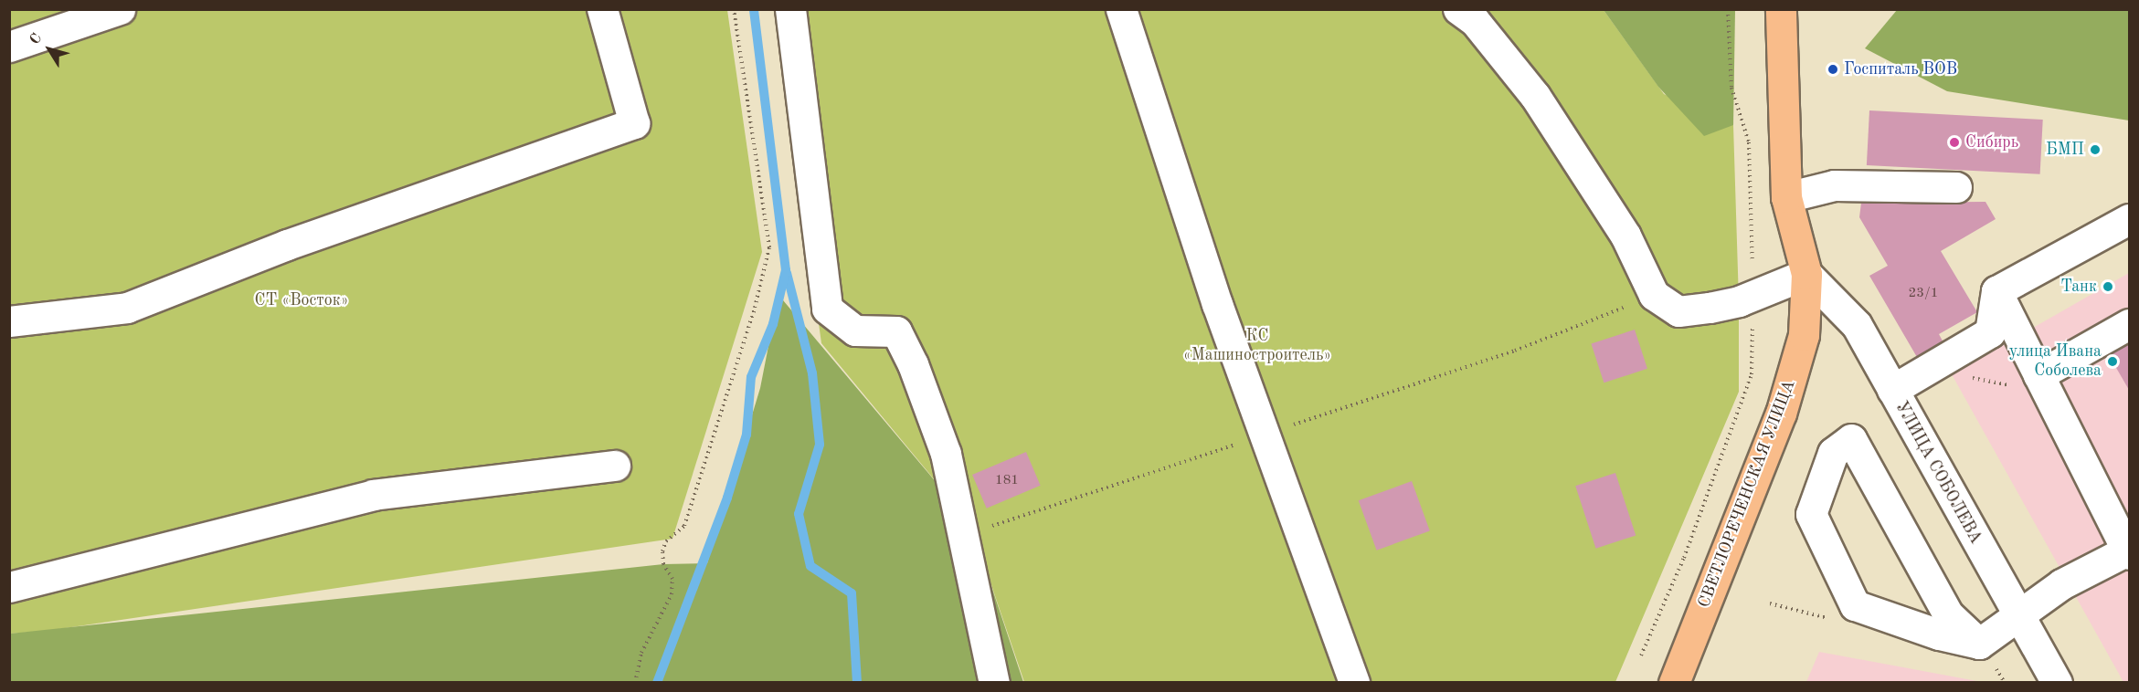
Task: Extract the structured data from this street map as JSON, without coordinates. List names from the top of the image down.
{
  "streets": {
    "main road": ["СВЕТЛОРЕЧЕНСКАЯ УЛИЦА"],
    "street": ["УЛИЦА СОБОЛЕВА"]
  },
  "crossings": [
    ["УЛИЦА СОБОЛЕВА", "СВЕТЛОРЕЧЕНСКАЯ УЛИЦА"]
  ],
  "parks": ["СТ «Восток»", "КС «Машиностроитель»"],
  "places": [
    "Госпиталь ВОВ",
    "Сибирь",
    "БМП",
    "Танк",
    "улица Ивана Соболева"
  ],
  "house_numbers": ["23/1", "181"],
  "north": "top left"
}
